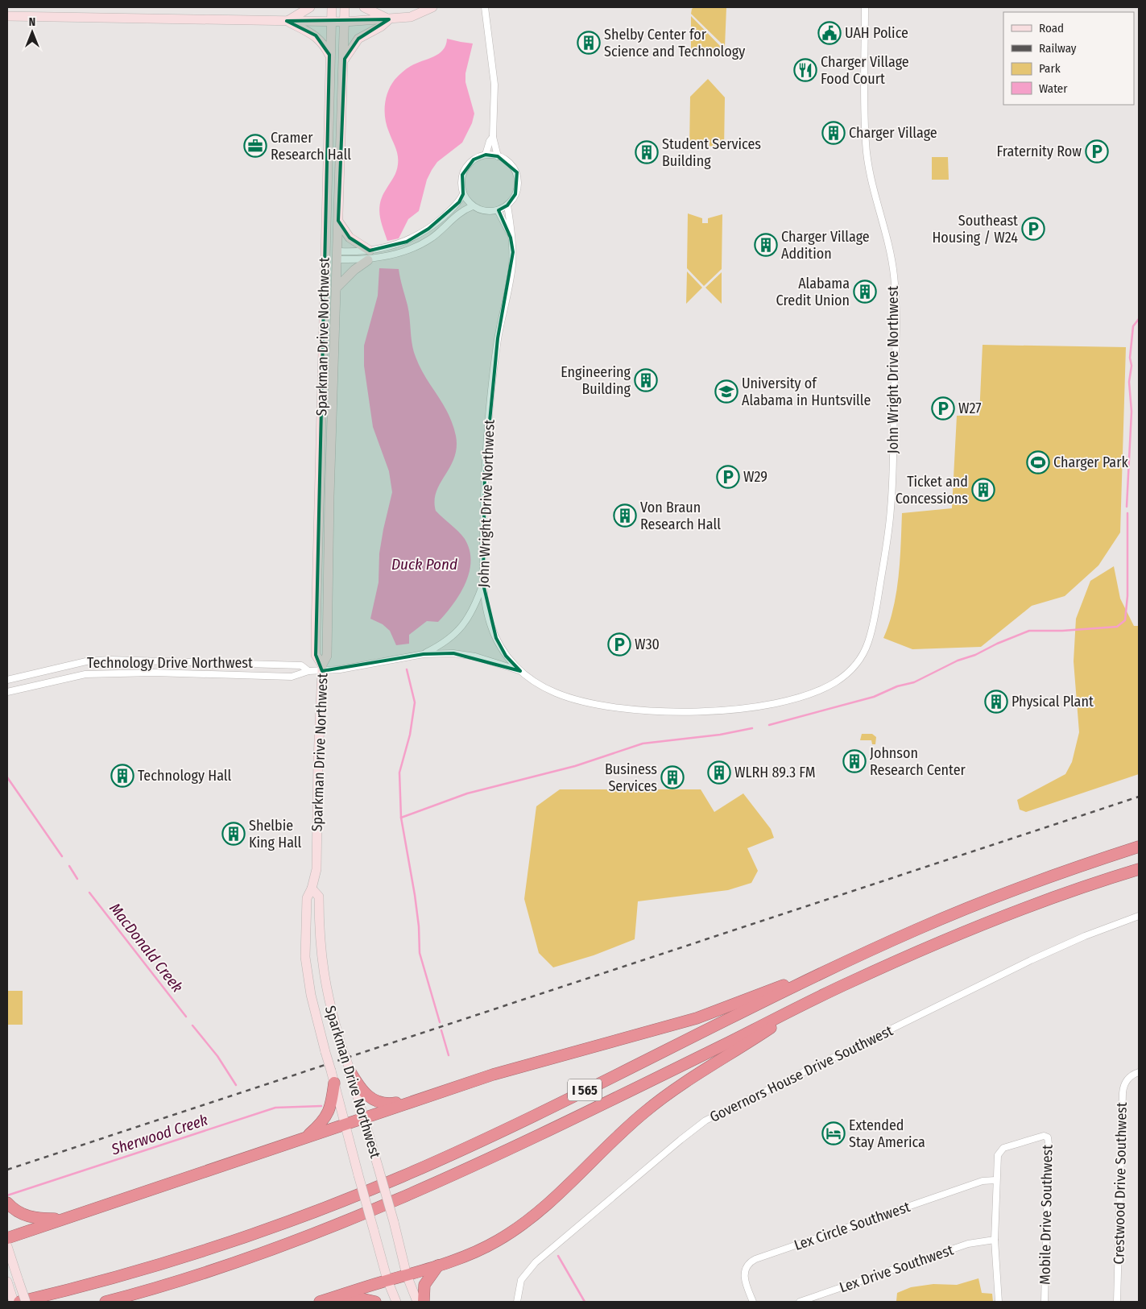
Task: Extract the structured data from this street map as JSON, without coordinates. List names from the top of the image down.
{
  "streets": {
    "highway": ["I 565"],
    "main road": ["Sparkman Drive Northwest"],
    "street": [
      "John Wright Drive Northwest",
      "Technology Drive Northwest",
      "Governors House Drive Southwest",
      "Crestwood Drive Southwest",
      "Mobile Drive Southwest",
      "Lex Circle Southwest",
      "Lex Drive Southwest"
    ]
  },
  "crossings": [
    ["Sparkman Drive Northwest", "Technology Drive Northwest"],
    ["John Wright Drive Northwest", "Technology Drive Northwest"],
    ["Mobile Drive Southwest", "Lex Circle Southwest"],
    ["Mobile Drive Southwest", "Lex Drive Southwest"]
  ],
  "water": ["Duck Pond", "MacDonald Creek", "Sherwood Creek"],
  "places": {
    "public building": ["UAH Police"],
    "building": [
      "Shelby Center for Science and Technology",
      "Charger Village",
      "Student Services Building",
      "Charger Village Addition",
      "Alabama Credit Union",
      "Engineering Building",
      "Ticket and Concessions",
      "Von Braun Research Hall",
      "Physical Plant",
      "Johnson Research Center",
      "WLRH 89.3 FM",
      "Technology Hall",
      "Business Services",
      "Shelbie King Hall"
    ],
    "restaurant": ["Charger Village Food Court"],
    "office": ["Cramer Research Hall"],
    "parking": [
      "Fraternity Row",
      "Southeast Housing / W24",
      "W27",
      "W29",
      "W30"
    ],
    "school or university": ["University of Alabama in Huntsville"],
    "sports": ["Charger Park"],
    "hotel": ["Extended Stay America"]
  },
  "legend": [
    "Road",
    "Railway",
    "Park",
    "Water"
  ],
  "north": "top"
}
